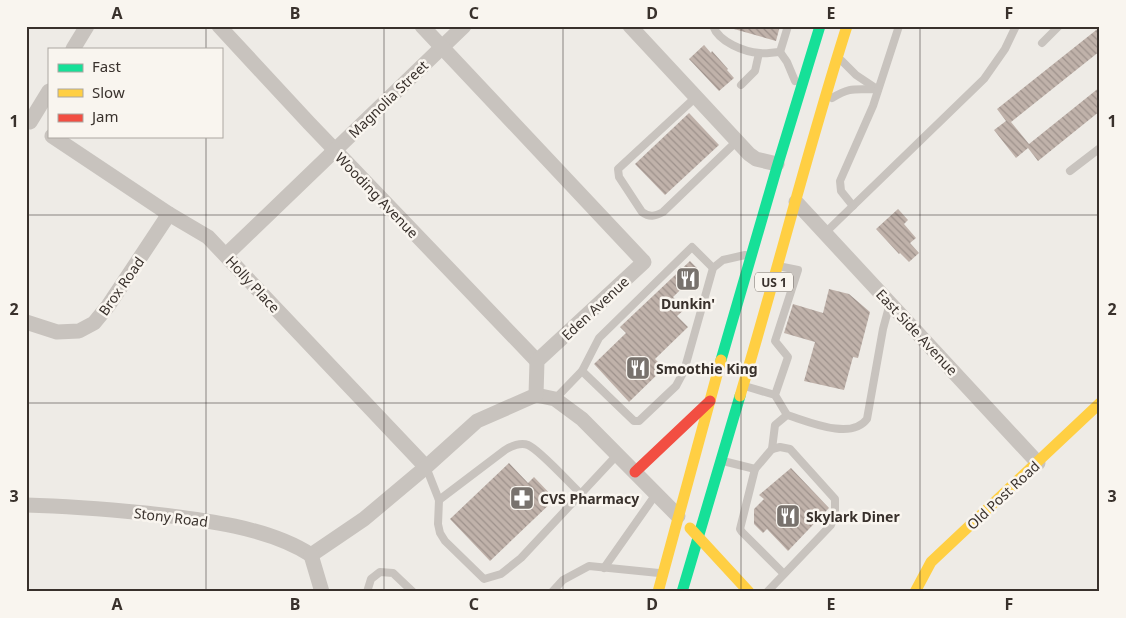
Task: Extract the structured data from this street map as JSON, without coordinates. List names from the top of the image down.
{
  "streets": {
    "main road": ["US 1", "Old Post Road"],
    "street": [
      "Magnolia Street",
      "Wooding Avenue",
      "Holly Place",
      "Brox Road",
      "Eden Avenue",
      "East Side Avenue",
      "Stony Road"
    ]
  },
  "crossings": [
    ["Magnolia Street", "Wooding Avenue"],
    ["Magnolia Street", "Holly Place"],
    ["Magnolia Street", "Eden Avenue"],
    ["Wooding Avenue", "Eden Avenue"],
    ["US 1", "East Side Avenue"],
    ["Holly Place", "Brox Road"],
    ["East Side Avenue", "Old Post Road"]
  ],
  "places": {
    "restaurant": ["Dunkin'", "Smoothie King", "Skylark Diner"],
    "pharmacy": ["CVS Pharmacy"]
  },
  "legend": ["Fast", "Slow", "Jam"],
  "grid": {
    "columns": [
      "A",
      "B",
      "C",
      "D",
      "E",
      "F"
    ],
    "rows": ["1", "2", "3"]
  }
}
